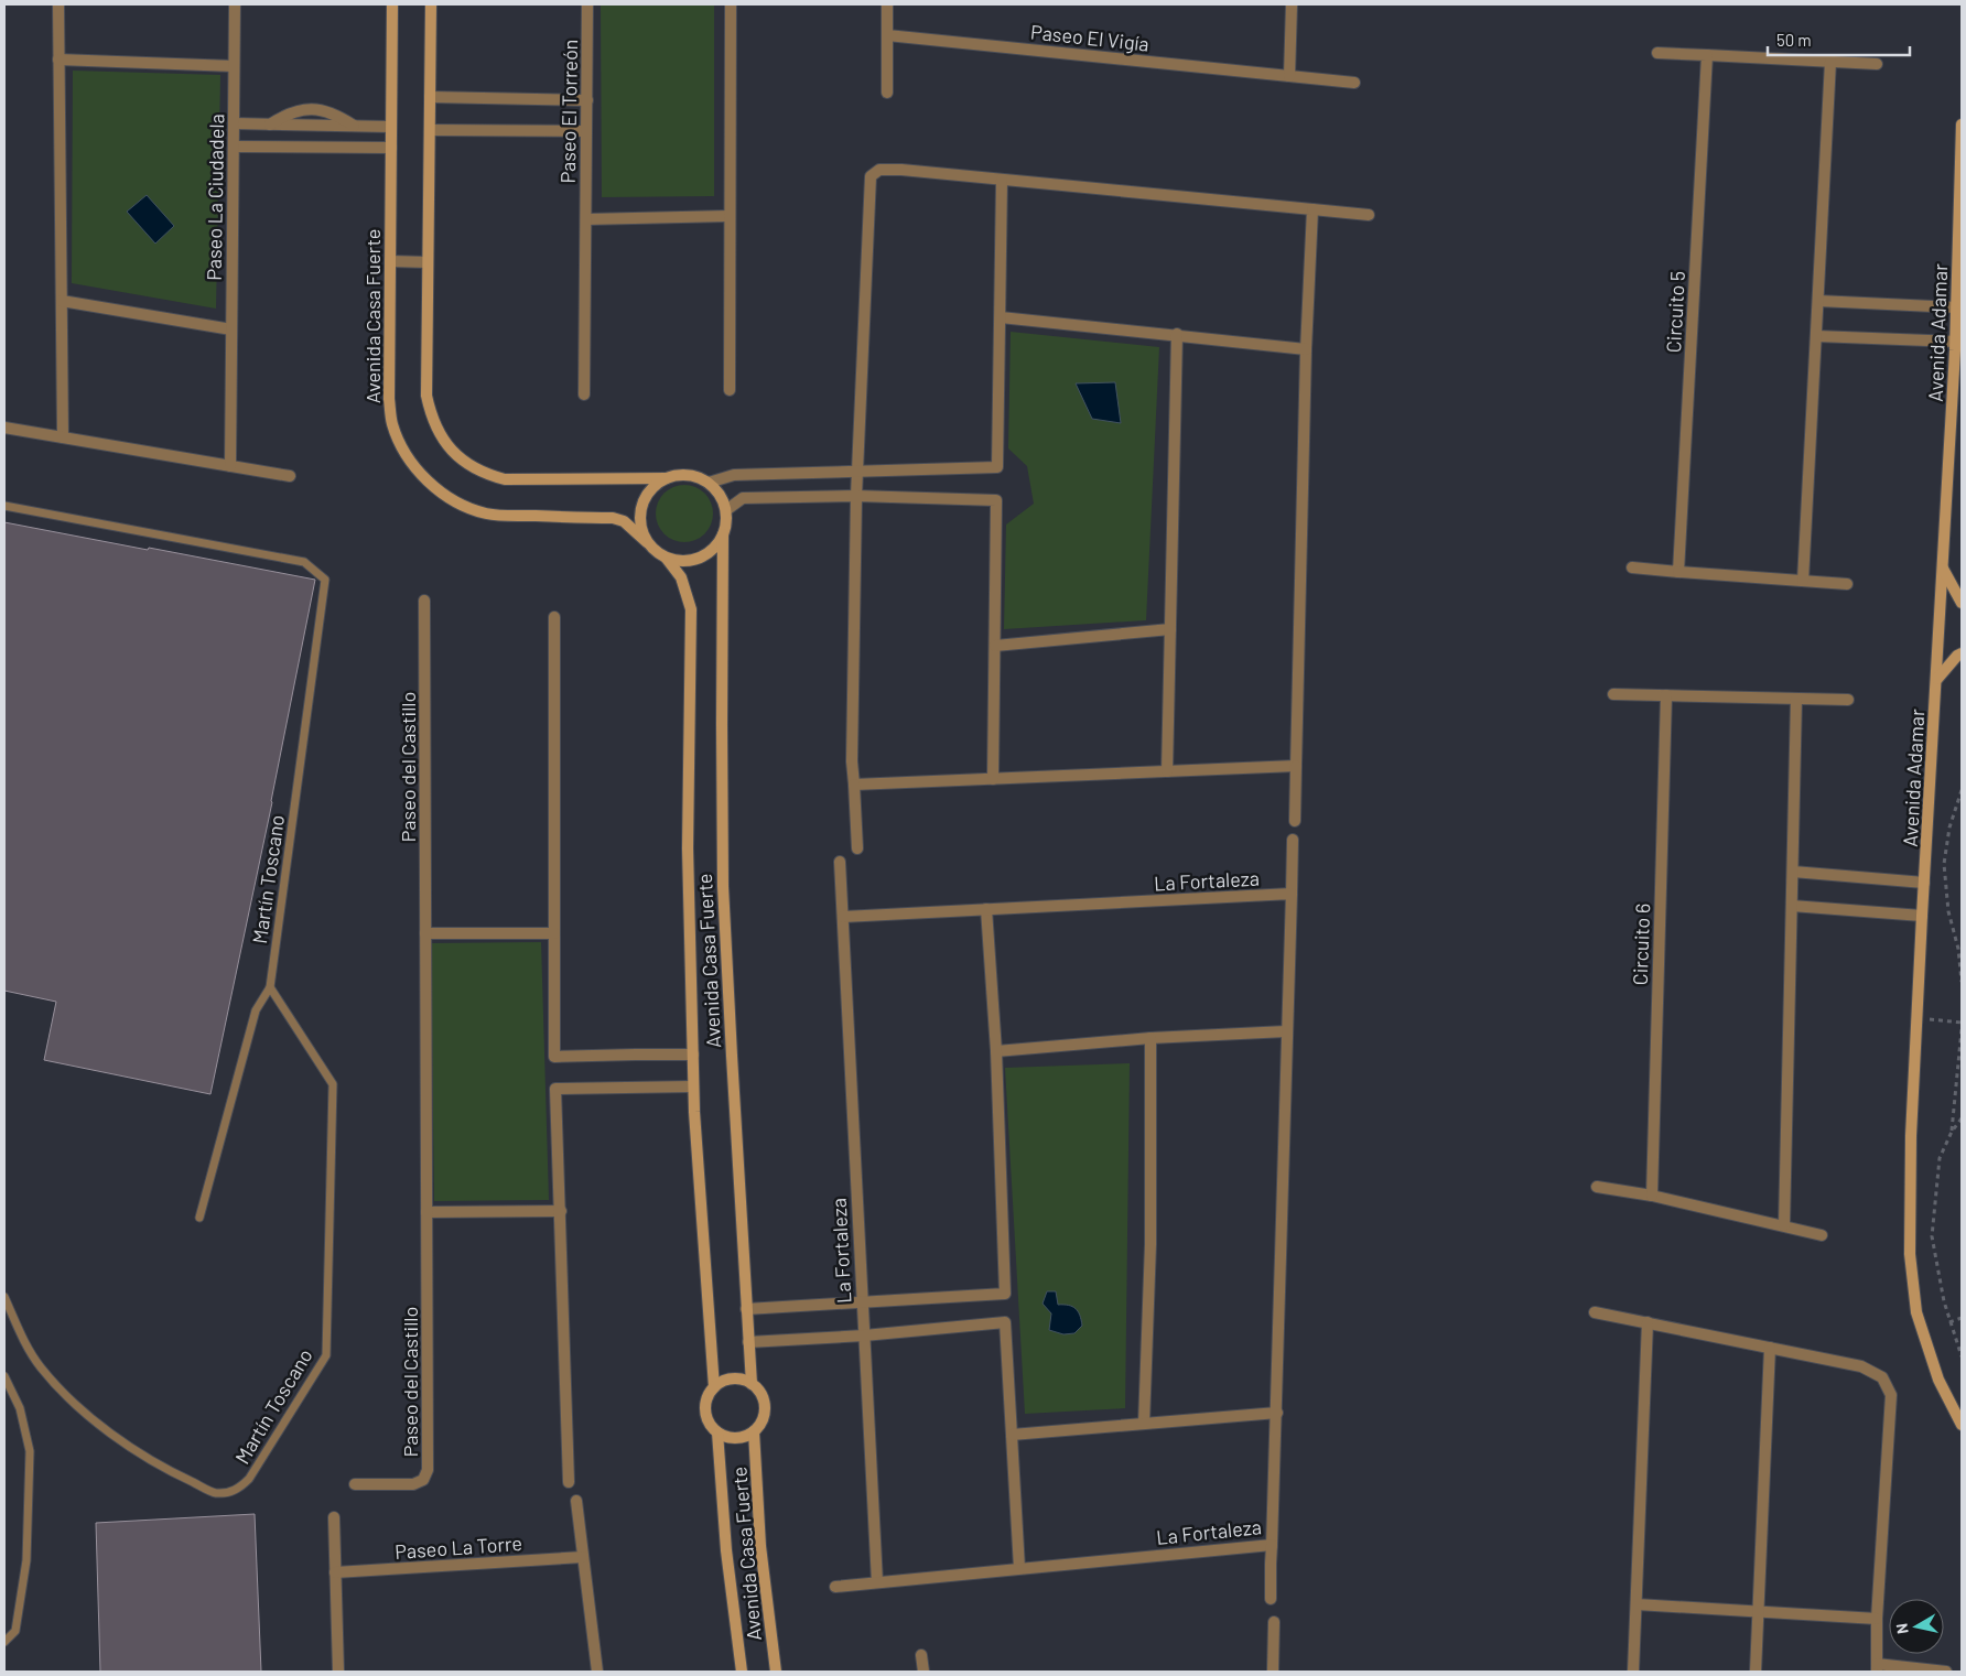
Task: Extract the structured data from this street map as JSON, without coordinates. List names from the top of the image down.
{
  "streets": {
    "street": [
      "Paseo El Vigía",
      "Paseo El Torreón",
      "Paseo La Ciudadela",
      "Circuito 5",
      "Avenida Casa Fuerte",
      "Avenida Adamar",
      "Paseo del Castillo",
      "La Fortaleza",
      "Circuito 6",
      "Paseo La Torre"
    ],
    "lane": ["Martín Toscano"]
  },
  "scale_bar": "50 m",
  "north": "left"
}
